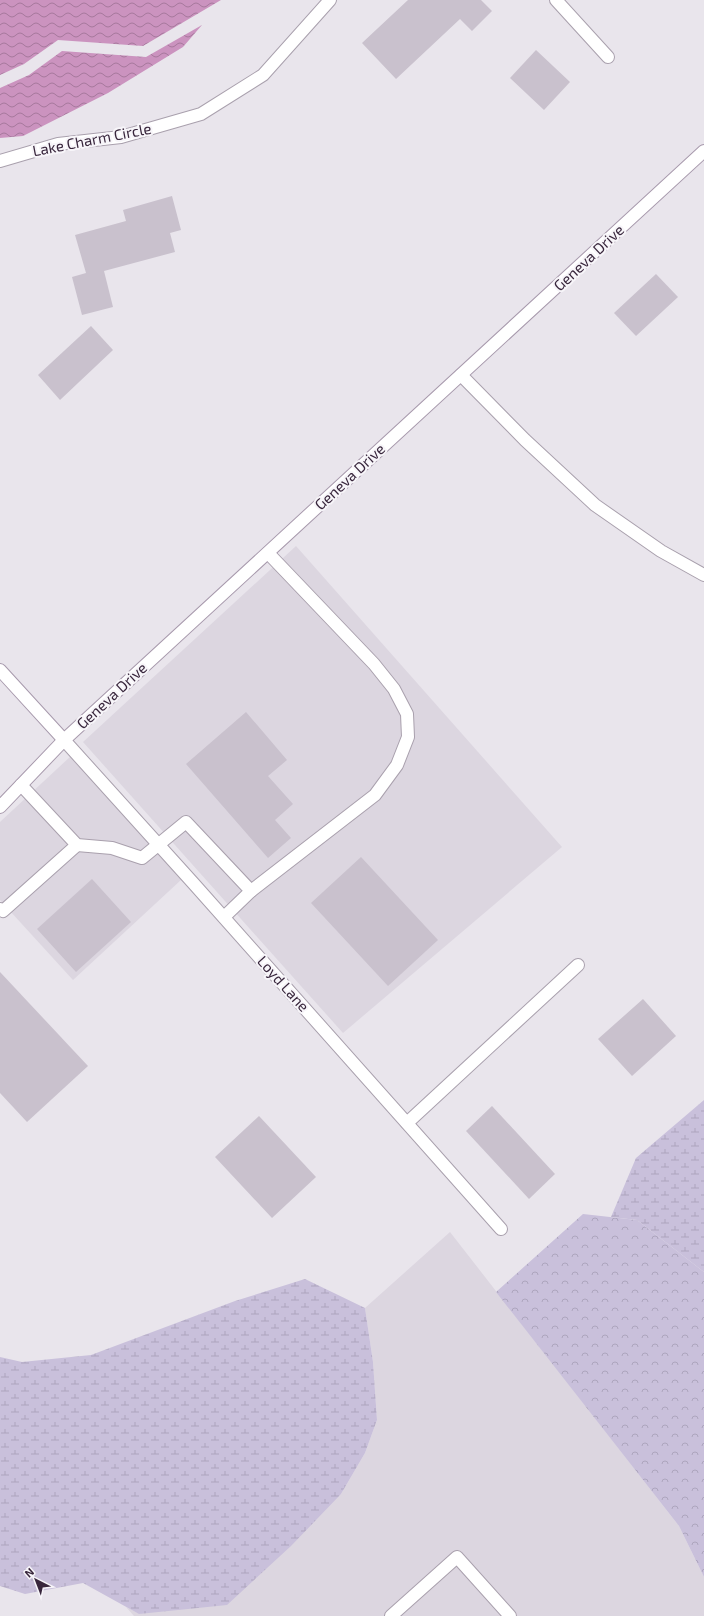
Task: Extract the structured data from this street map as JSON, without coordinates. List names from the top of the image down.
{
  "streets": {
    "street": ["Lake Charm Circle", "Geneva Drive", "Loyd Lane"]
  },
  "crossings": [
    ["Geneva Drive", "Loyd Lane"]
  ],
  "north": "top left"
}
